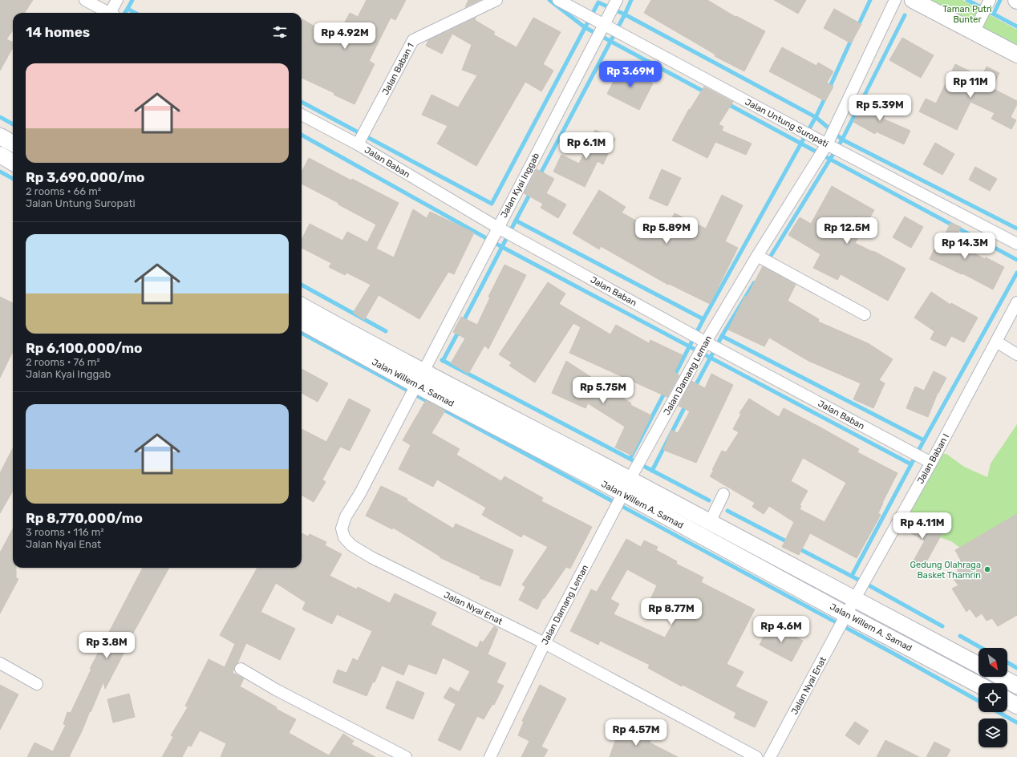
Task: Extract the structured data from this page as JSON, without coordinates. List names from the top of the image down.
{
  "streets": {
    "main road": ["Jalan Willem A. Samad"],
    "street": [
      "Jalan Baban 1",
      "Jalan Untung Suropati",
      "Jalan Baban",
      "Jalan Kyai Inggab",
      "Jalan Damang Leman",
      "Jalan Baban I",
      "Jalan Nyai Enat"
    ]
  },
  "crossings": [
    ["Jalan Baban 1", "Jalan Baban"],
    ["Jalan Untung Suropati", "Jalan Kyai Inggab"],
    ["Jalan Untung Suropati", "Jalan Damang Leman"],
    ["Jalan Baban", "Jalan Kyai Inggab"],
    ["Jalan Baban", "Jalan Damang Leman"],
    ["Jalan Baban", "Jalan Baban I"],
    ["Jalan Kyai Inggab", "Jalan Willem A. Samad"],
    ["Jalan Kyai Inggab", "Jalan Nyai Enat"],
    ["Jalan Damang Leman", "Jalan Willem A. Samad"],
    ["Jalan Damang Leman", "Jalan Nyai Enat"],
    ["Jalan Willem A. Samad", "Jalan Baban I"],
    ["Jalan Willem A. Samad", "Jalan Nyai Enat"],
    ["Jalan Baban I", "Jalan Nyai Enat"]
  ],
  "parks": ["Taman Putri Bunter"],
  "places": ["Gedung Olahraga Basket Thamrin"],
  "north": "bottom right",
  "page": {
    "heading": "14 homes",
    "price": [
      "Rp 4.92M",
      "Rp 3.69M",
      "Rp 11M",
      "Rp 5.39M",
      "Rp 6.1M",
      "Rp 5.89M",
      "Rp 12.5M",
      "Rp 14.3M",
      "Rp 5.75M",
      "Rp 4.11M",
      "Rp 8.77M",
      "Rp 4.6M",
      "Rp 3.8M",
      "Rp 4.57M"
    ],
    "list": [
      {
        "name": "Rp 3,690,000/mo",
        "note": "2 rooms · 66 m² · Jalan Untung Suropati"
      },
      {
        "name": "Rp 6,100,000/mo",
        "note": "2 rooms · 76 m² · Jalan Kyai Inggab"
      },
      {
        "name": "Rp 8,770,000/mo",
        "note": "3 rooms · 116 m² · Jalan Nyai Enat"
      }
    ]
  }
}
